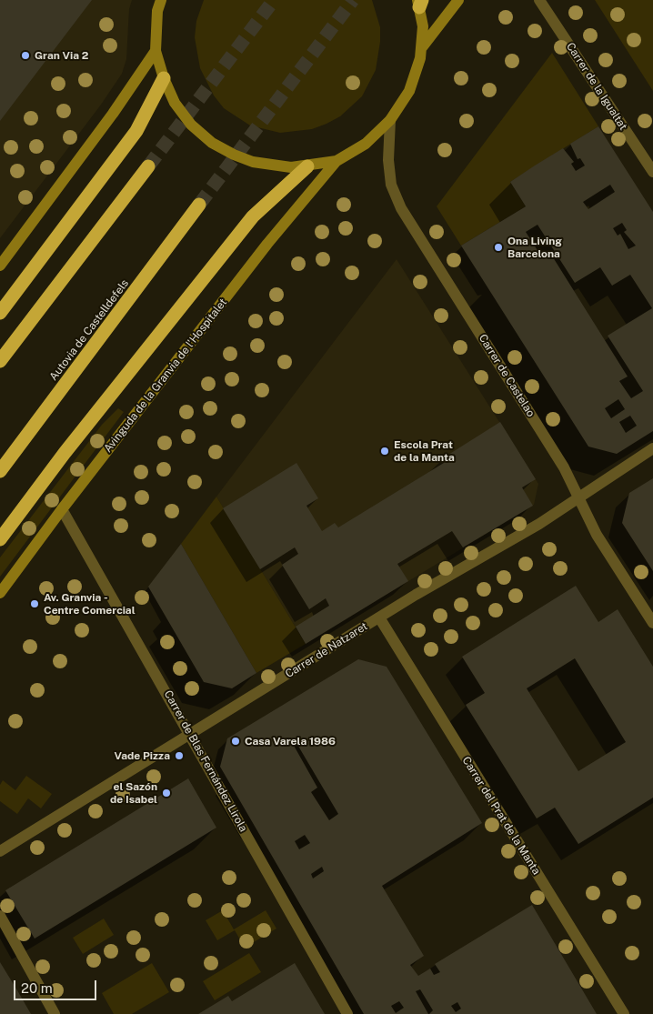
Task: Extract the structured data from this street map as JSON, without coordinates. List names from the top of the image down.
{
  "streets": {
    "highway": ["Autovia de Castelldefels"],
    "main road": ["Avinguda de la Granvia de l'Hospitalet"],
    "street": [
      "Carrer de la Igualtat",
      "Carrer de Castelao",
      "Carrer de Natzaret",
      "Carrer de Blas Fernández Lirola",
      "Carrer del Prat de la Manta"
    ]
  },
  "crossings": [
    ["Avinguda de la Granvia de l'Hospitalet", "Carrer de Blas Fernández Lirola"],
    ["Carrer de Castelao", "Carrer de Natzaret"],
    ["Carrer de Natzaret", "Carrer de Blas Fernández Lirola"],
    ["Carrer de Natzaret", "Carrer del Prat de la Manta"]
  ],
  "places": [
    "Gran Via 2",
    "Ona Living Barcelona",
    "Escola Prat de la Manta",
    "Av. Granvia - Centre Comercial",
    "Casa Varela 1986",
    "Vade Pizza",
    "el Sazón de Isabel"
  ],
  "scale_bar": "20 m"
}
